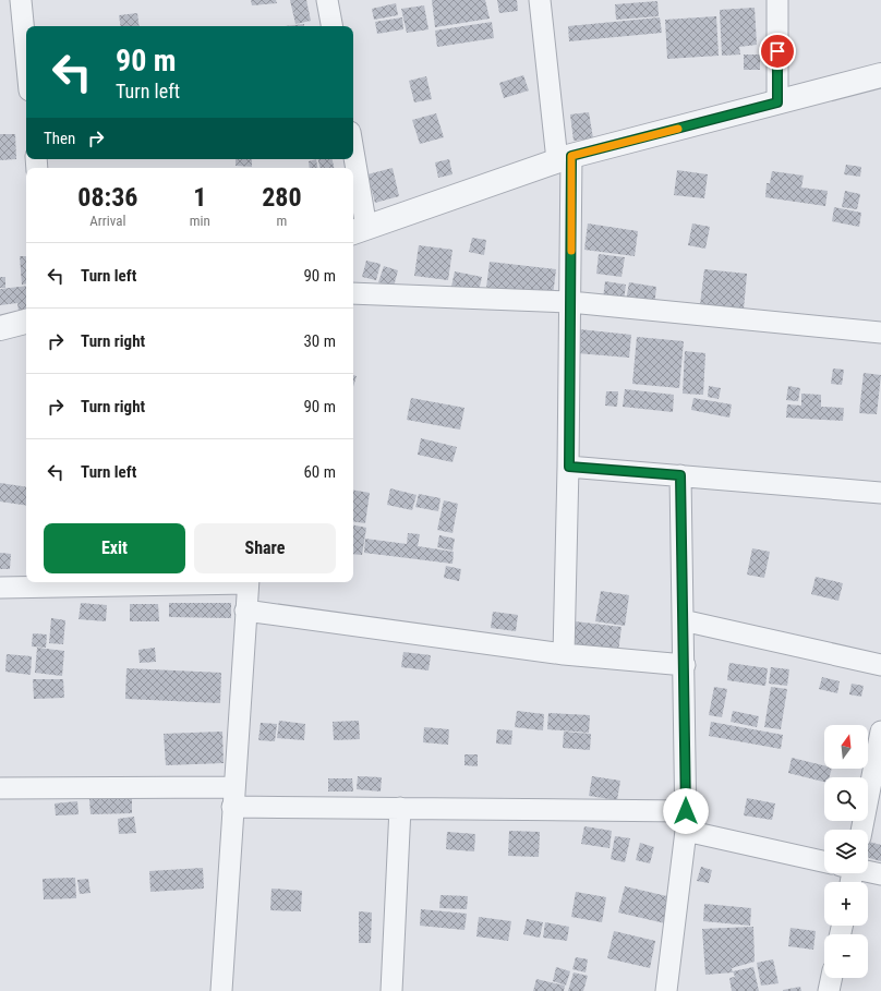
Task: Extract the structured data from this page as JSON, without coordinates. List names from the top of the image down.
{
  "north": "top",
  "page": {
    "turn": ["90 m", "Turn left"],
    "then": "Then",
    "eta": [
      "08:36",
      "Arrival",
      "1",
      "min",
      "280",
      "m"
    ],
    "list": [
      {
        "name": "Turn left",
        "value": "90 m"
      },
      {
        "name": "Turn right",
        "value": "30 m"
      },
      {
        "name": "Turn right",
        "value": "90 m"
      },
      {
        "name": "Turn left",
        "value": "60 m"
      }
    ],
    "buttons": ["Exit", "Share"],
    "map_buttons": ["+", "−"]
  }
}
